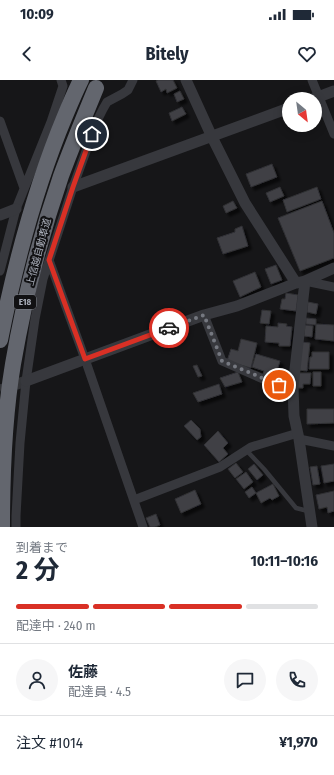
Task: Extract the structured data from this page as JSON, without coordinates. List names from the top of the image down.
{
  "streets": {
    "highway": ["上信越自動車道", "E18"]
  },
  "north": "bottom right",
  "page": {
    "status": "10:09",
    "header": "Bitely",
    "heading": ["2 分", "到着まで", "10:11–10:16"],
    "panel": [
      "佐藤",
      "配達員 · 4.5",
      "注文 #1014",
      "¥1,970"
    ],
    "bar": "配達中 · 240 m"
  }
}
